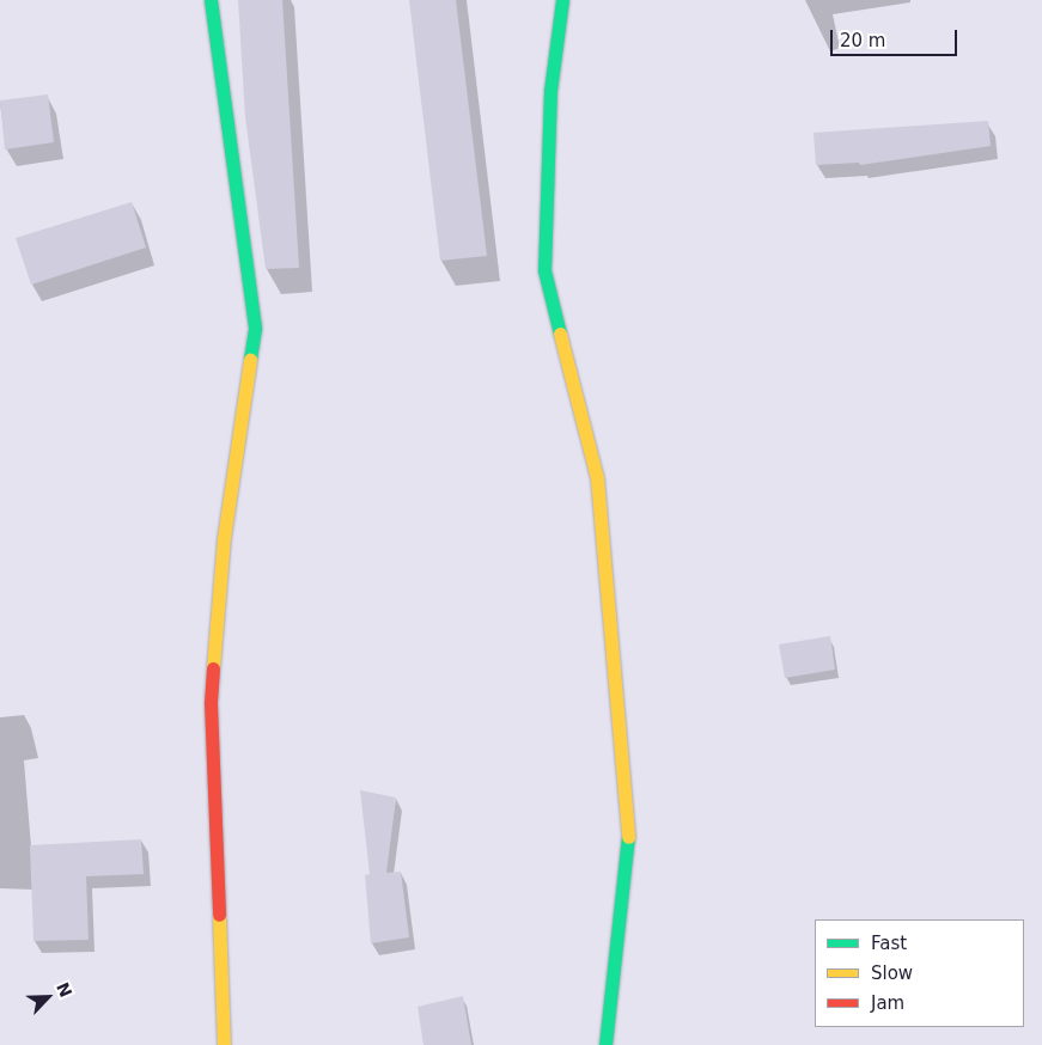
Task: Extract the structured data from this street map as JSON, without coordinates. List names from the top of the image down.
{
  "legend": ["Fast", "Slow", "Jam"],
  "scale_bar": "20 m",
  "north": "top right"
}
